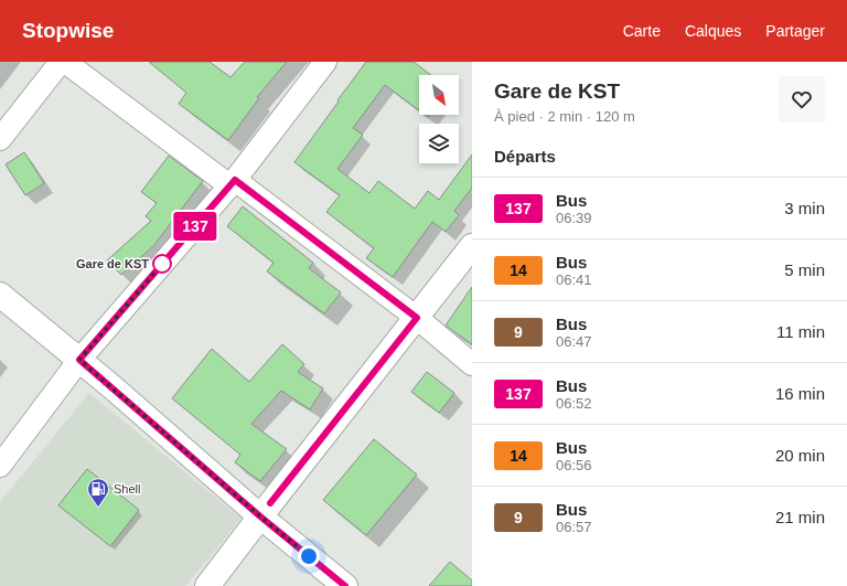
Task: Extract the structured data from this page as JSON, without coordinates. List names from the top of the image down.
{
  "places": {
    "other": ["Gare de KST"],
    "fuel station": ["Shell"]
  },
  "lines": ["bus line 137"],
  "north": "bottom right",
  "page": {
    "header": "Stopwise",
    "nav": ["Carte", "Calques", "Partager"],
    "on_map": "137",
    "heading": [
      ["Gare de KST", "À pied · 2 min · 120 m"],
      "Départs"
    ],
    "list": [
      {
        "mark": "137",
        "name": "Bus",
        "note": "06:39",
        "value": "3 min"
      },
      {
        "mark": "14",
        "name": "Bus",
        "note": "06:41",
        "value": "5 min"
      },
      {
        "mark": "9",
        "name": "Bus",
        "note": "06:47",
        "value": "11 min"
      },
      {
        "mark": "137",
        "name": "Bus",
        "note": "06:52",
        "value": "16 min"
      },
      {
        "mark": "14",
        "name": "Bus",
        "note": "06:56",
        "value": "20 min"
      },
      {
        "mark": "9",
        "name": "Bus",
        "note": "06:57",
        "value": "21 min"
      }
    ]
  }
}
